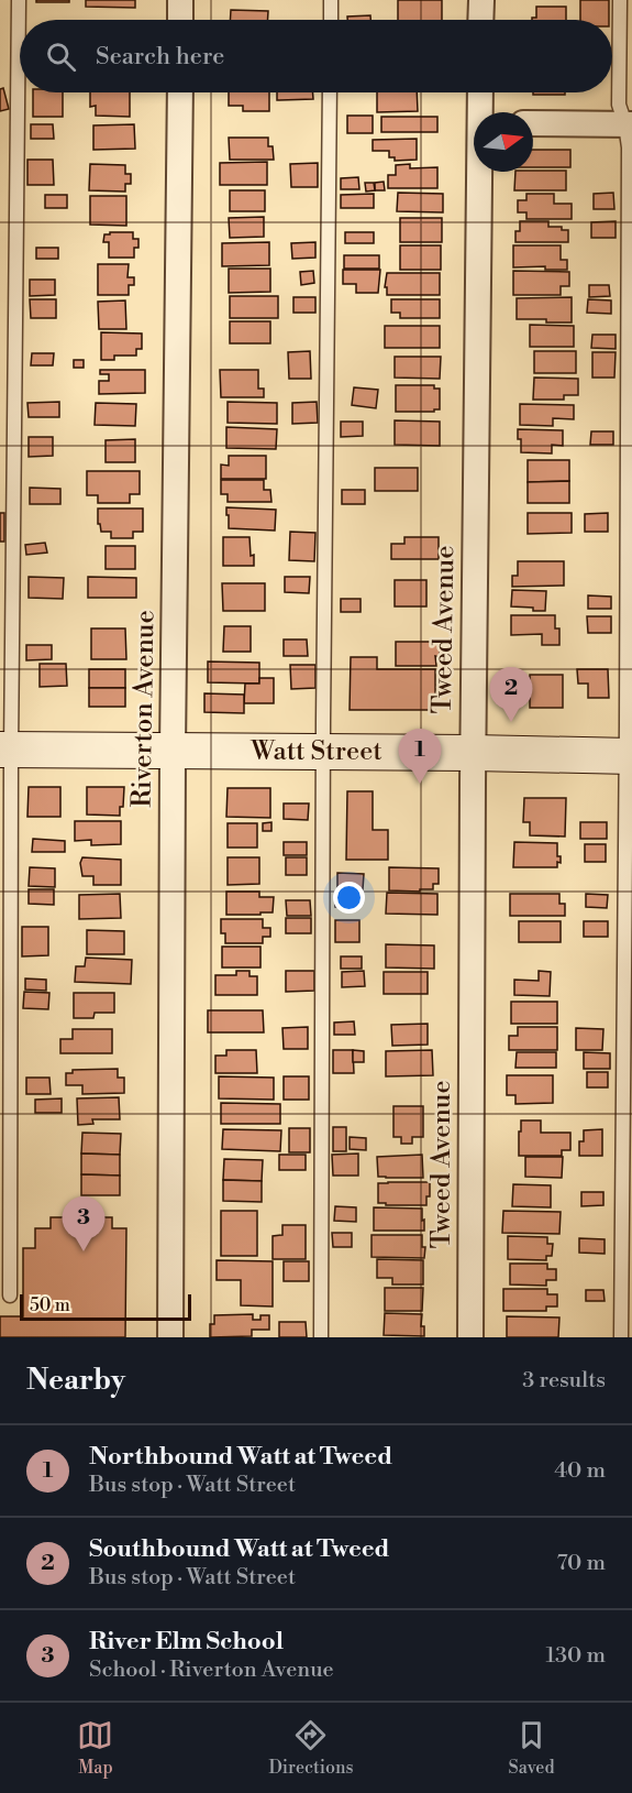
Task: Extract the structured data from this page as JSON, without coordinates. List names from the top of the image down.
{
  "streets": {
    "main road": ["Watt Street"],
    "street": ["Tweed Avenue", "Riverton Avenue"]
  },
  "crossings": [
    ["Tweed Avenue", "Watt Street"],
    ["Riverton Avenue", "Watt Street"]
  ],
  "scale_bar": "50 m",
  "north": "right",
  "page": {
    "search": "Search here",
    "pins": ["2", "1", "3"],
    "scale": "50 m",
    "heading": ["Nearby", "3 results"],
    "list": [
      {
        "mark": "1",
        "name": "Northbound Watt at Tweed",
        "note": "Bus stop · Watt Street",
        "value": "40 m"
      },
      {
        "mark": "2",
        "name": "Southbound Watt at Tweed",
        "note": "Bus stop · Watt Street",
        "value": "70 m"
      },
      {
        "mark": "3",
        "name": "River Elm School",
        "note": "School · Riverton Avenue",
        "value": "130 m"
      }
    ],
    "nav": ["Map", "Directions", "Saved"]
  }
}
